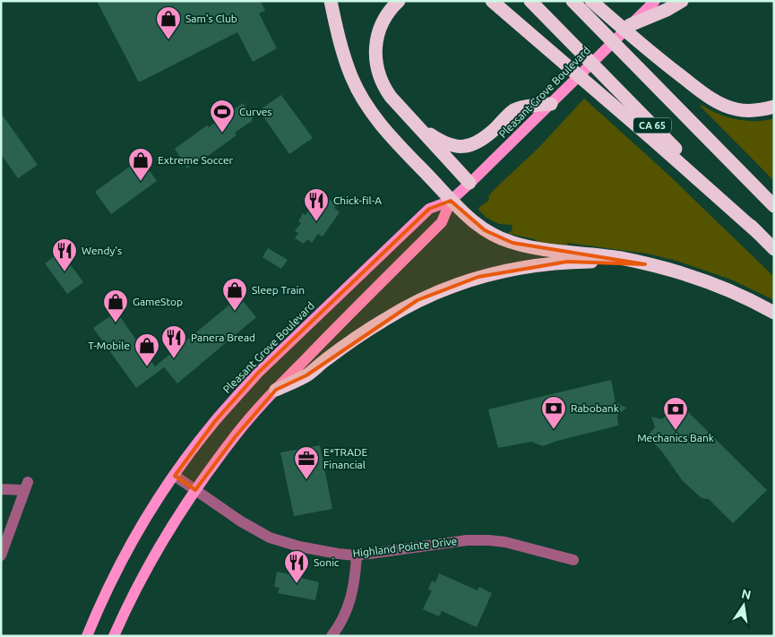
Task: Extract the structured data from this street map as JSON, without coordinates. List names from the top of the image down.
{
  "streets": {
    "highway": ["CA 65"],
    "main road": ["Pleasant Grove Boulevard"],
    "street": ["Highland Pointe Drive"]
  },
  "crossings": [
    ["Pleasant Grove Boulevard", "Highland Pointe Drive"]
  ],
  "places": {
    "shop": [
      "Sam's Club",
      "Extreme Soccer",
      "Sleep Train",
      "GameStop",
      "T-Mobile"
    ],
    "sports": ["Curves"],
    "restaurant": [
      "Chick-fil-A",
      "Wendy's",
      "Panera Bread",
      "Sonic"
    ],
    "bank": ["Rabobank", "Mechanics Bank"],
    "office": ["E*TRADE Financial"]
  },
  "north": "top"
}
